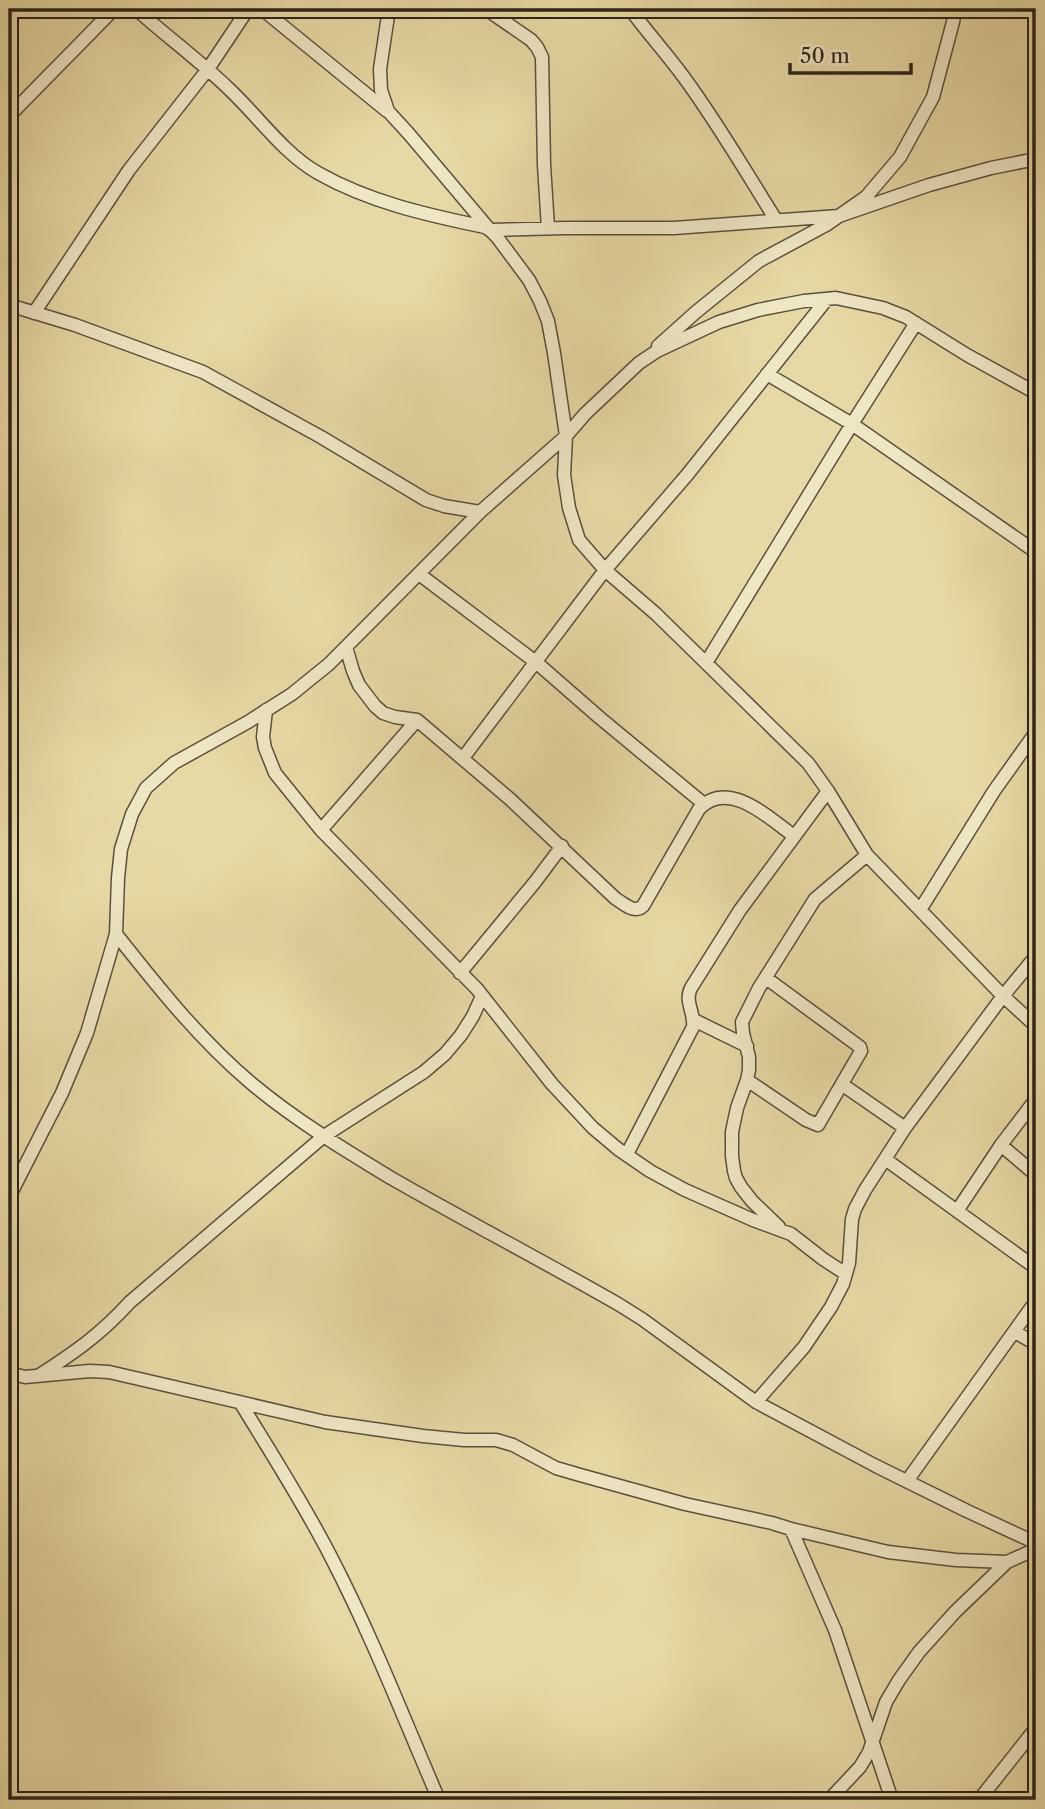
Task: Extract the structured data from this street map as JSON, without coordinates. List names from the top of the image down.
{
  "scale_bar": "50 m"
}
